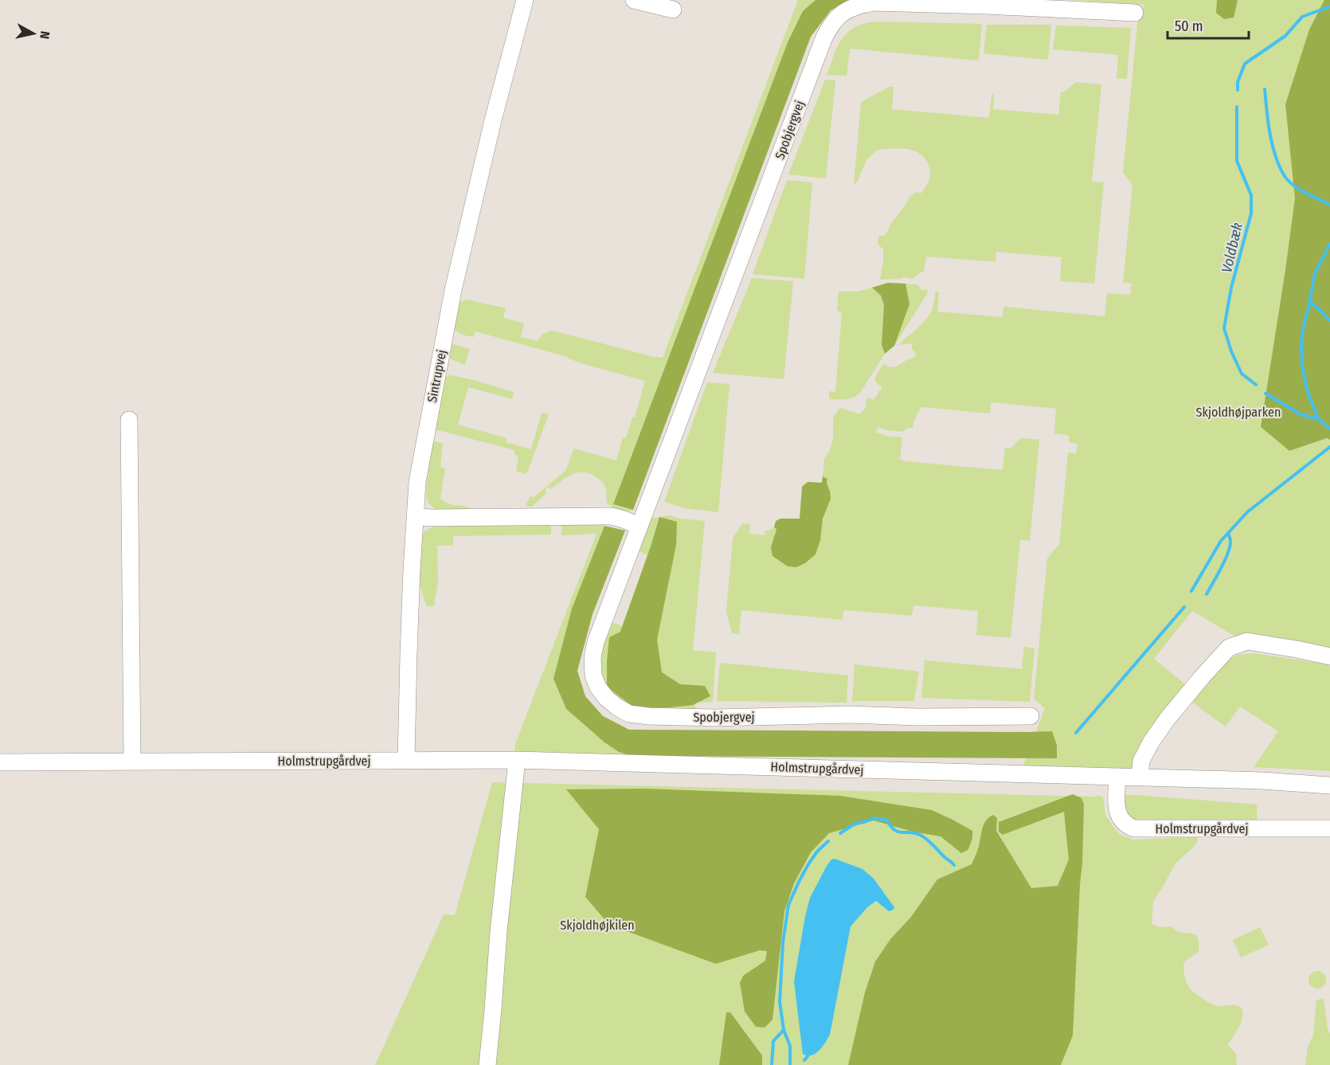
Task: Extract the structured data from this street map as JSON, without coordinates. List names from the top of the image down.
{
  "streets": {
    "street": ["Spobjergvej", "Sintrupvej", "Holmstrupgårdvej"]
  },
  "crossings": [
    ["Sintrupvej", "Holmstrupgårdvej"]
  ],
  "water": ["Voldbæk"],
  "parks": ["Skjoldhøjparken", "Skjoldhøjkilen"],
  "scale_bar": "50 m",
  "north": "right"
}
